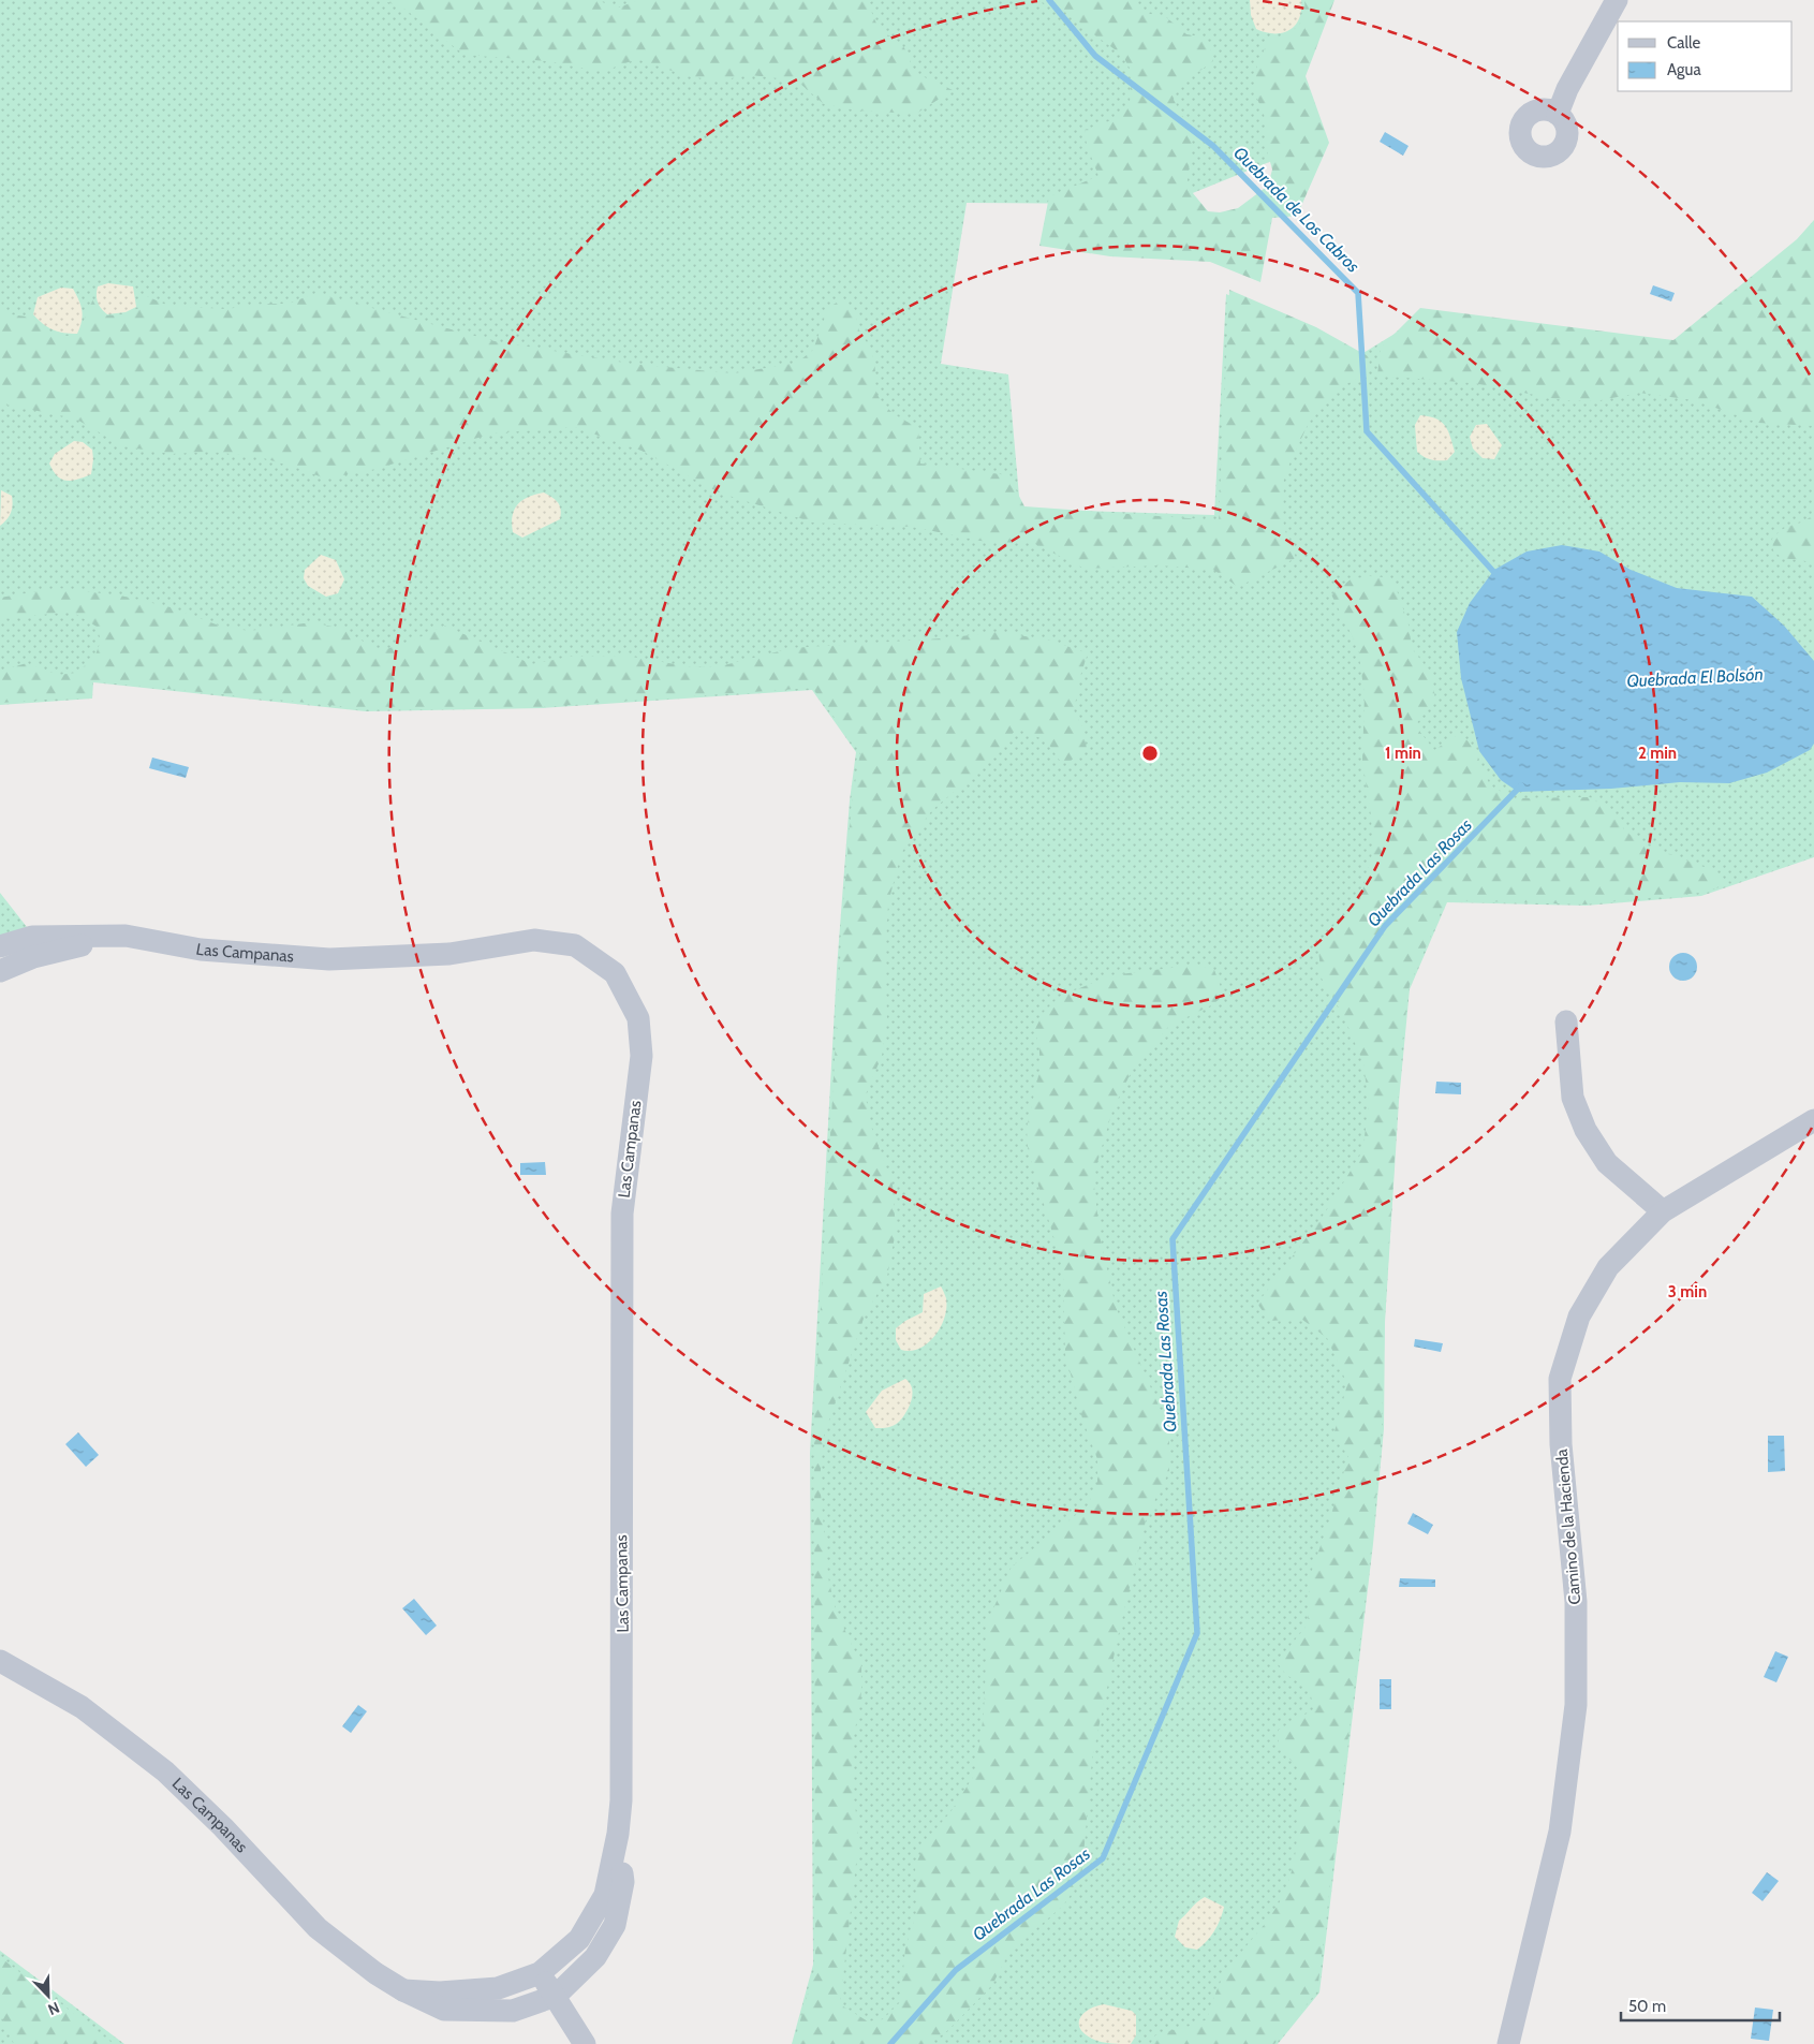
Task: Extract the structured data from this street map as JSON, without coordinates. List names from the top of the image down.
{
  "streets": {
    "street": ["Las Campanas", "Camino de la Hacienda"]
  },
  "water": ["Quebrada de Los Cabros", "Quebrada El Bolsón", "Quebrada Las Rosas"],
  "legend": ["Calle", "Agua"],
  "scale_bar": "50 m",
  "north": "bottom right",
  "rings": ["1 min", "2 min", "3 min"]
}
